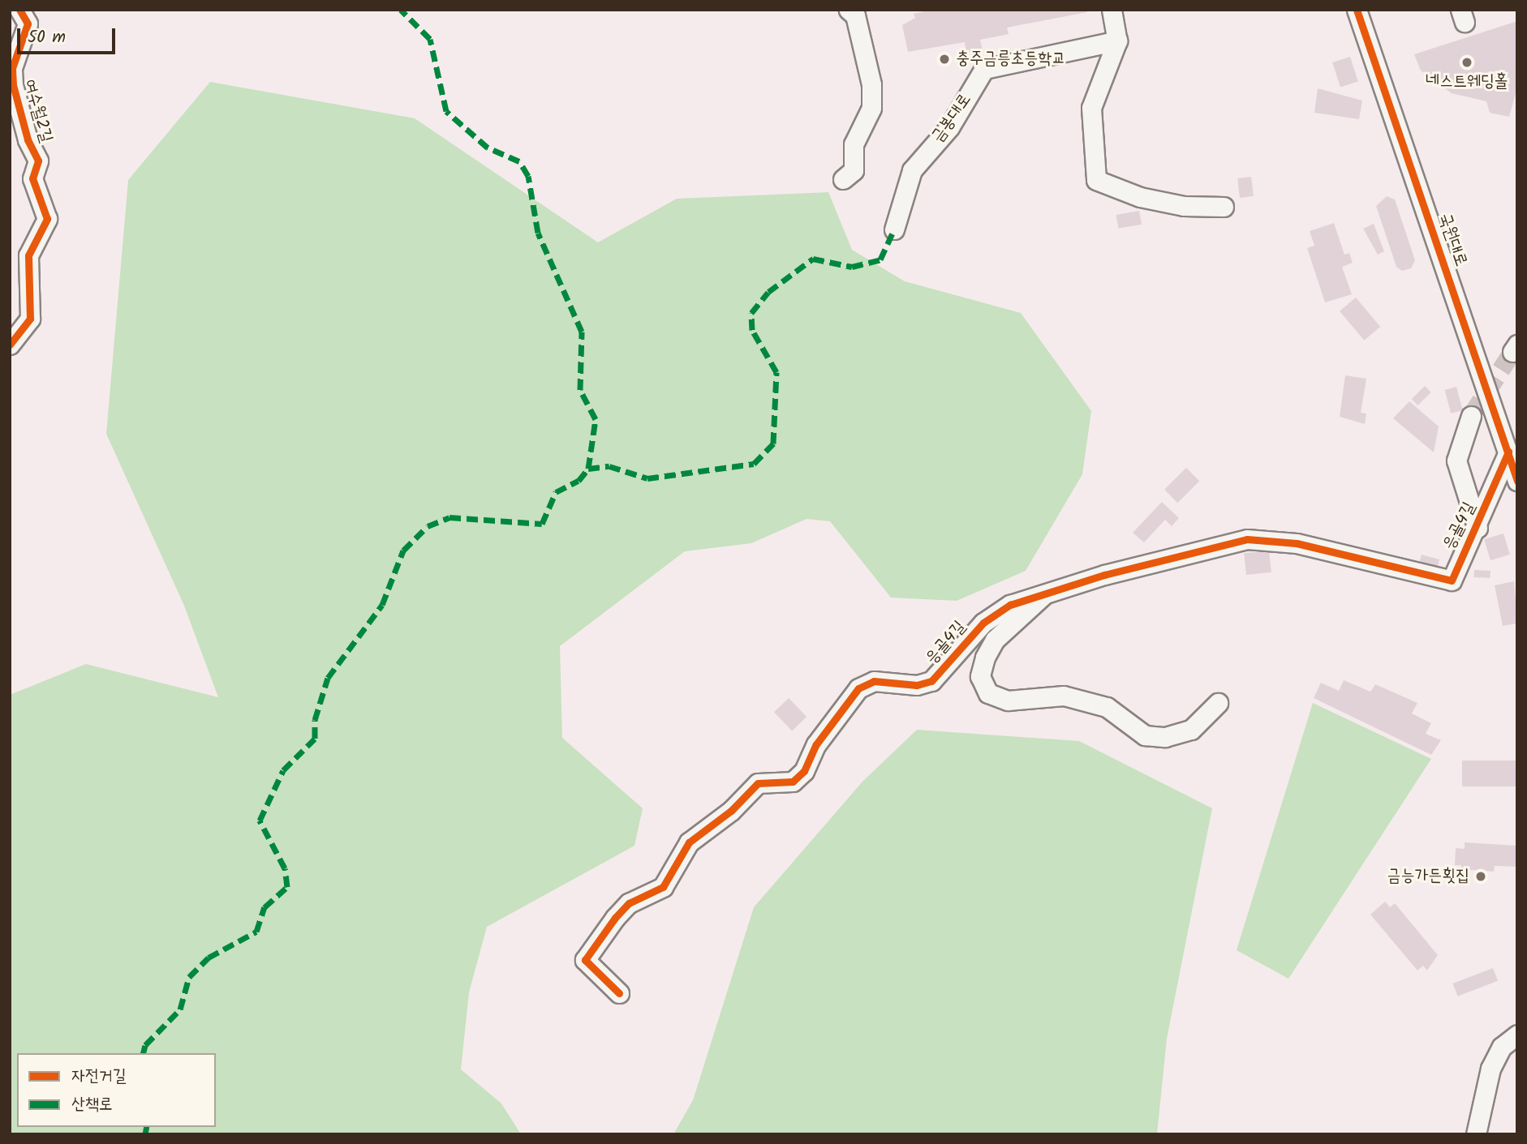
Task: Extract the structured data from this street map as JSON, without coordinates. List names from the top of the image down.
{
  "streets": {
    "street": [
      "여수월2길",
      "금봉대로",
      "국원대로",
      "응골4길"
    ]
  },
  "crossings": [
    ["국원대로", "응골4길"]
  ],
  "places": ["충주금릉초등학교", "네스트웨딩홀", "금능가든횟집"],
  "legend": ["자전거길", "산책로"],
  "scale_bar": "50 m"
}
